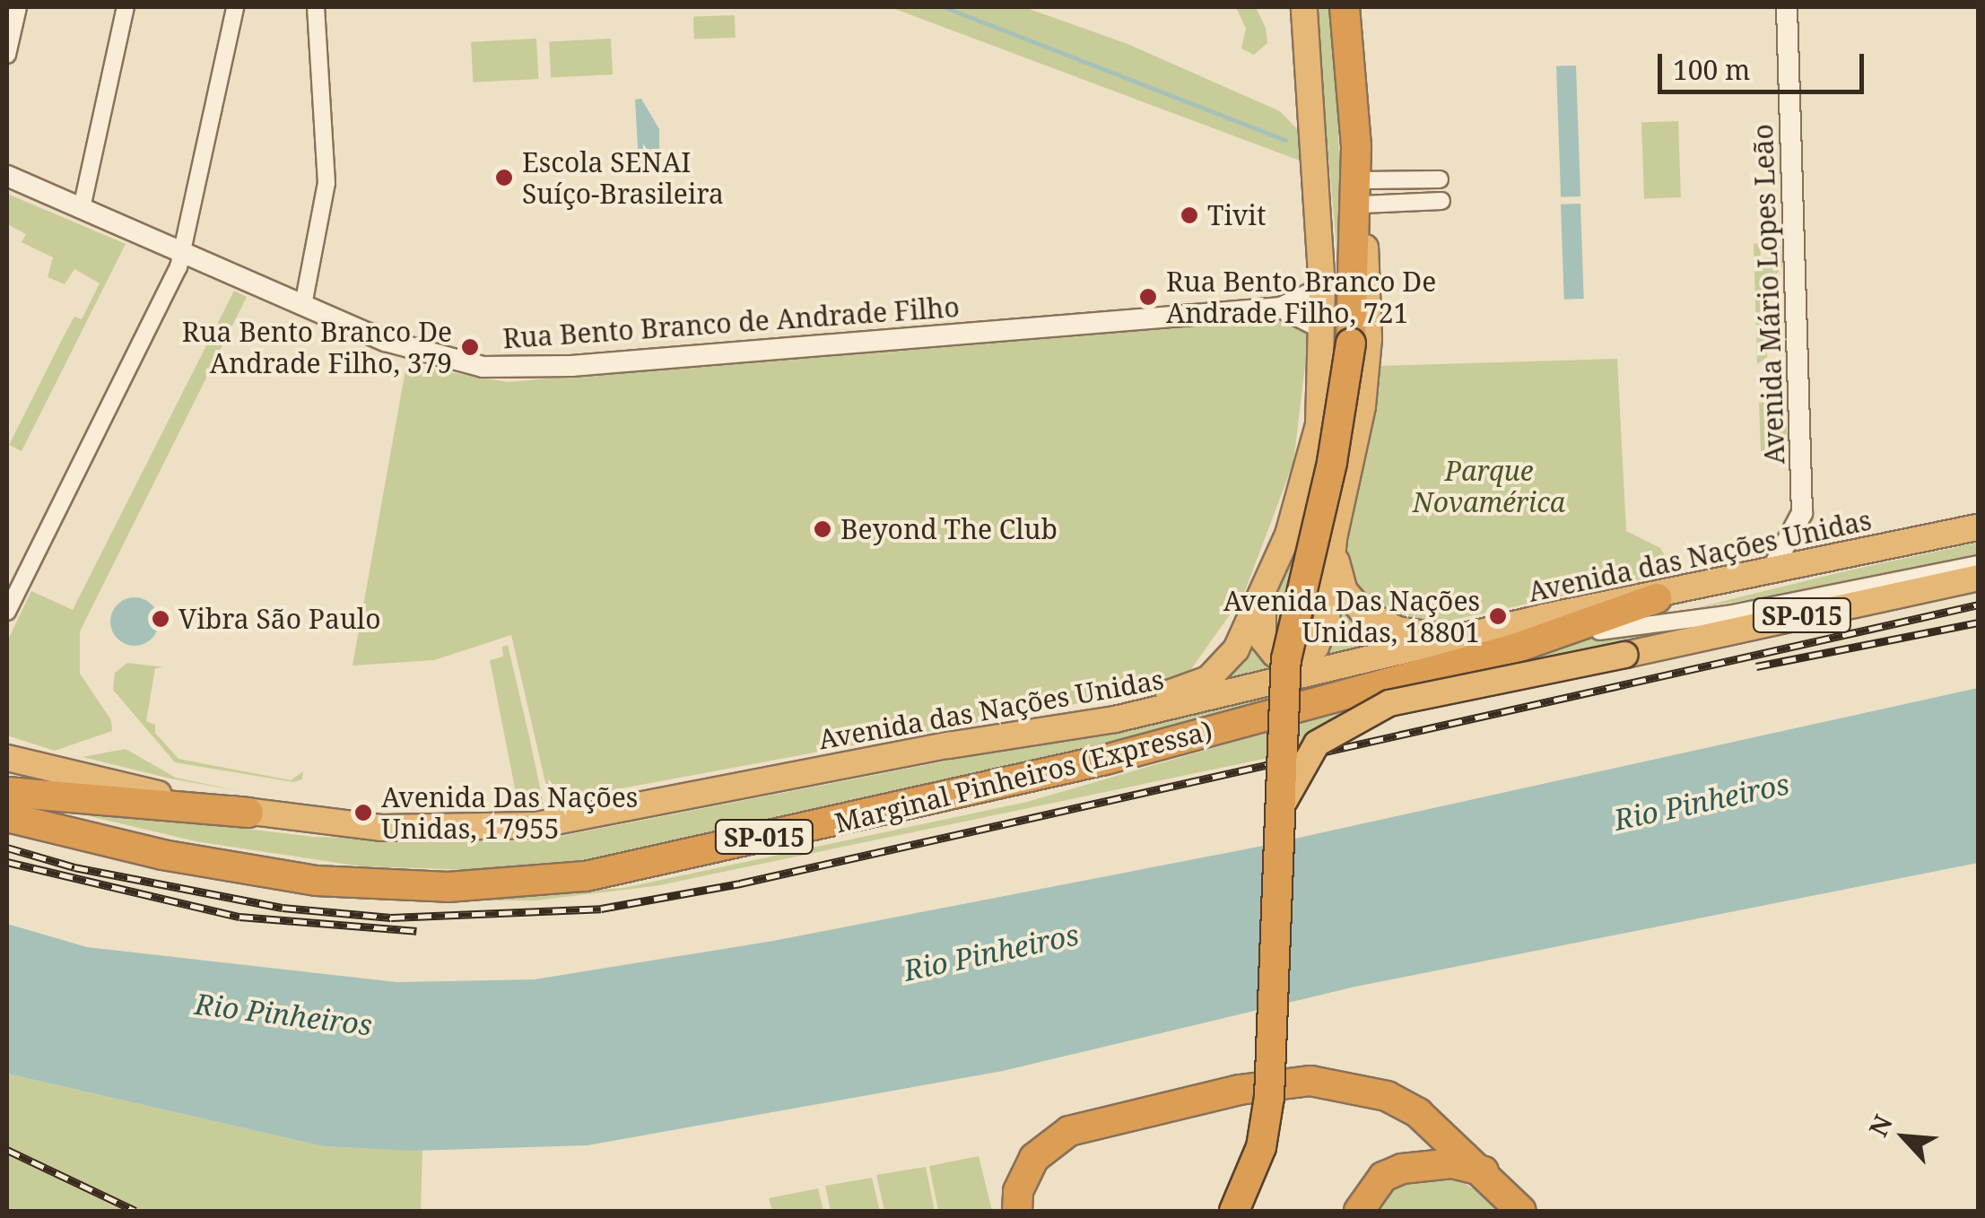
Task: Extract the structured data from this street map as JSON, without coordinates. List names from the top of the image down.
{
  "streets": {
    "highway": ["Avenida das Nações Unidas", "SP-015", "Marginal Pinheiros (Expressa)"],
    "street": ["Avenida Mário Lopes Leão", "Rua Bento Branco de Andrade Filho"]
  },
  "crossings": [
    ["Avenida Mário Lopes Leão", "Avenida das Nações Unidas"],
    ["Avenida das Nações Unidas", "Marginal Pinheiros (Expressa)"]
  ],
  "water": ["Rio Pinheiros"],
  "parks": ["Parque Novamérica"],
  "places": [
    "Escola SENAI Suíço-Brasileira",
    "Tivit",
    "Rua Bento Branco De Andrade Filho, 721",
    "Rua Bento Branco De Andrade Filho, 379",
    "Beyond The Club",
    "Avenida Das Nações Unidas, 18801",
    "Vibra São Paulo",
    "Avenida Das Nações Unidas, 17955"
  ],
  "scale_bar": "100 m",
  "north": "top left"
}
